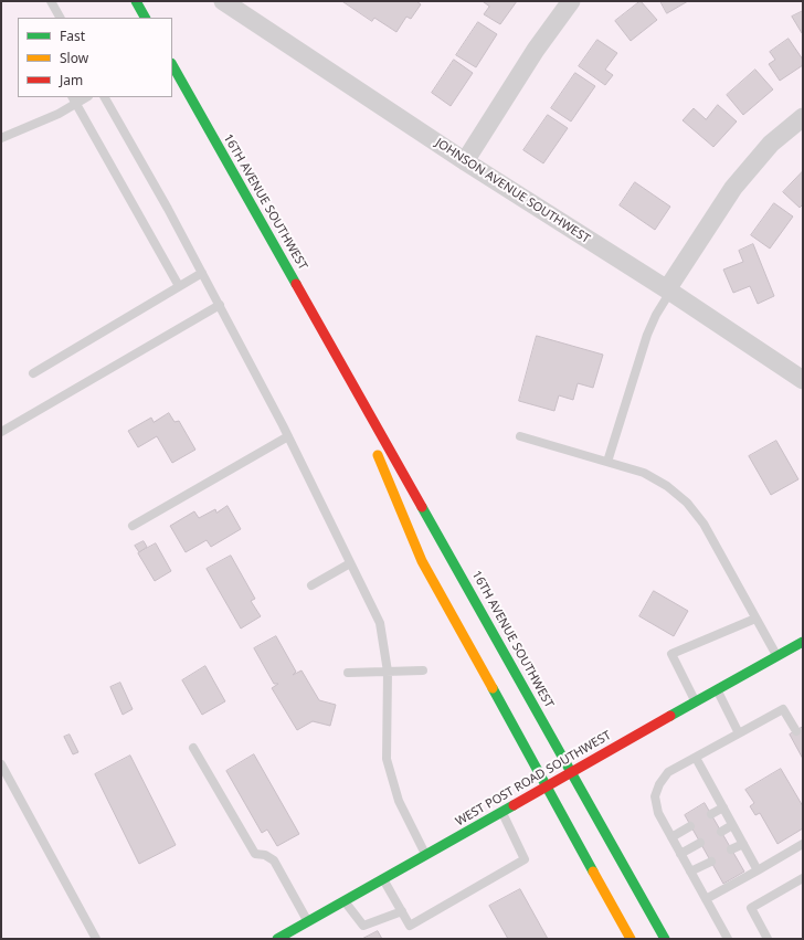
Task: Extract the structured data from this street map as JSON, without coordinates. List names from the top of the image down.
{
  "streets": {
    "main road": ["16TH AVENUE SOUTHWEST", "WEST POST ROAD SOUTHWEST"],
    "street": ["JOHNSON AVENUE SOUTHWEST"]
  },
  "crossings": [
    ["16TH AVENUE SOUTHWEST", "WEST POST ROAD SOUTHWEST"]
  ],
  "legend": ["Fast", "Slow", "Jam"]
}
